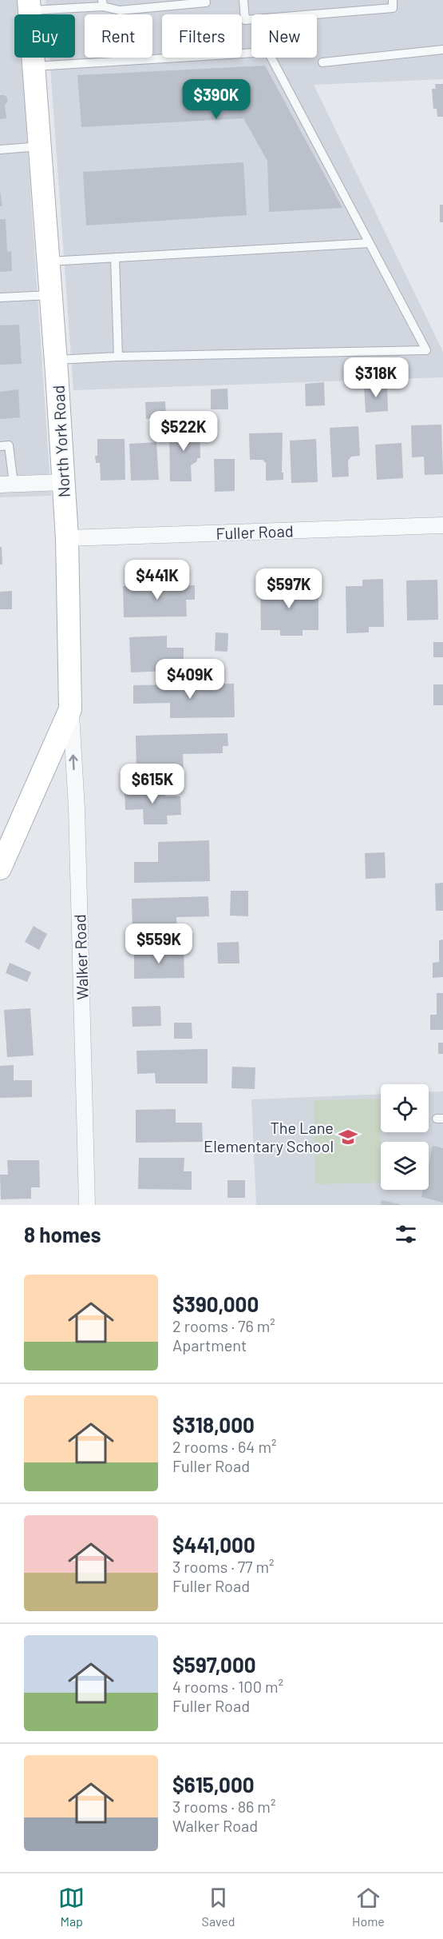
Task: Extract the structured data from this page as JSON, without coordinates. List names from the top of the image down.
{
  "streets": {
    "main road": ["North York Road"],
    "street": ["Fuller Road", "Walker Road"]
  },
  "crossings": [
    ["North York Road", "Fuller Road"],
    ["North York Road", "Walker Road"]
  ],
  "one_way": ["Walker Road"],
  "places": {
    "school or university": ["The Lane Elementary School"]
  },
  "page": {
    "chip": [
      "Buy",
      "Rent",
      "Filters",
      "New"
    ],
    "price": [
      "$390K",
      "$318K",
      "$522K",
      "$441K",
      "$597K",
      "$409K",
      "$615K",
      "$559K"
    ],
    "heading": "8 homes",
    "list": [
      {
        "name": "$390,000",
        "note": "2 rooms · 76 m² · Apartment"
      },
      {
        "name": "$318,000",
        "note": "2 rooms · 64 m² · Fuller Road"
      },
      {
        "name": "$441,000",
        "note": "3 rooms · 77 m² · Fuller Road"
      },
      {
        "name": "$597,000",
        "note": "4 rooms · 100 m² · Fuller Road"
      },
      {
        "name": "$615,000",
        "note": "3 rooms · 86 m² · Walker Road"
      }
    ],
    "tabs": ["Map", "Saved", "Home"]
  }
}
